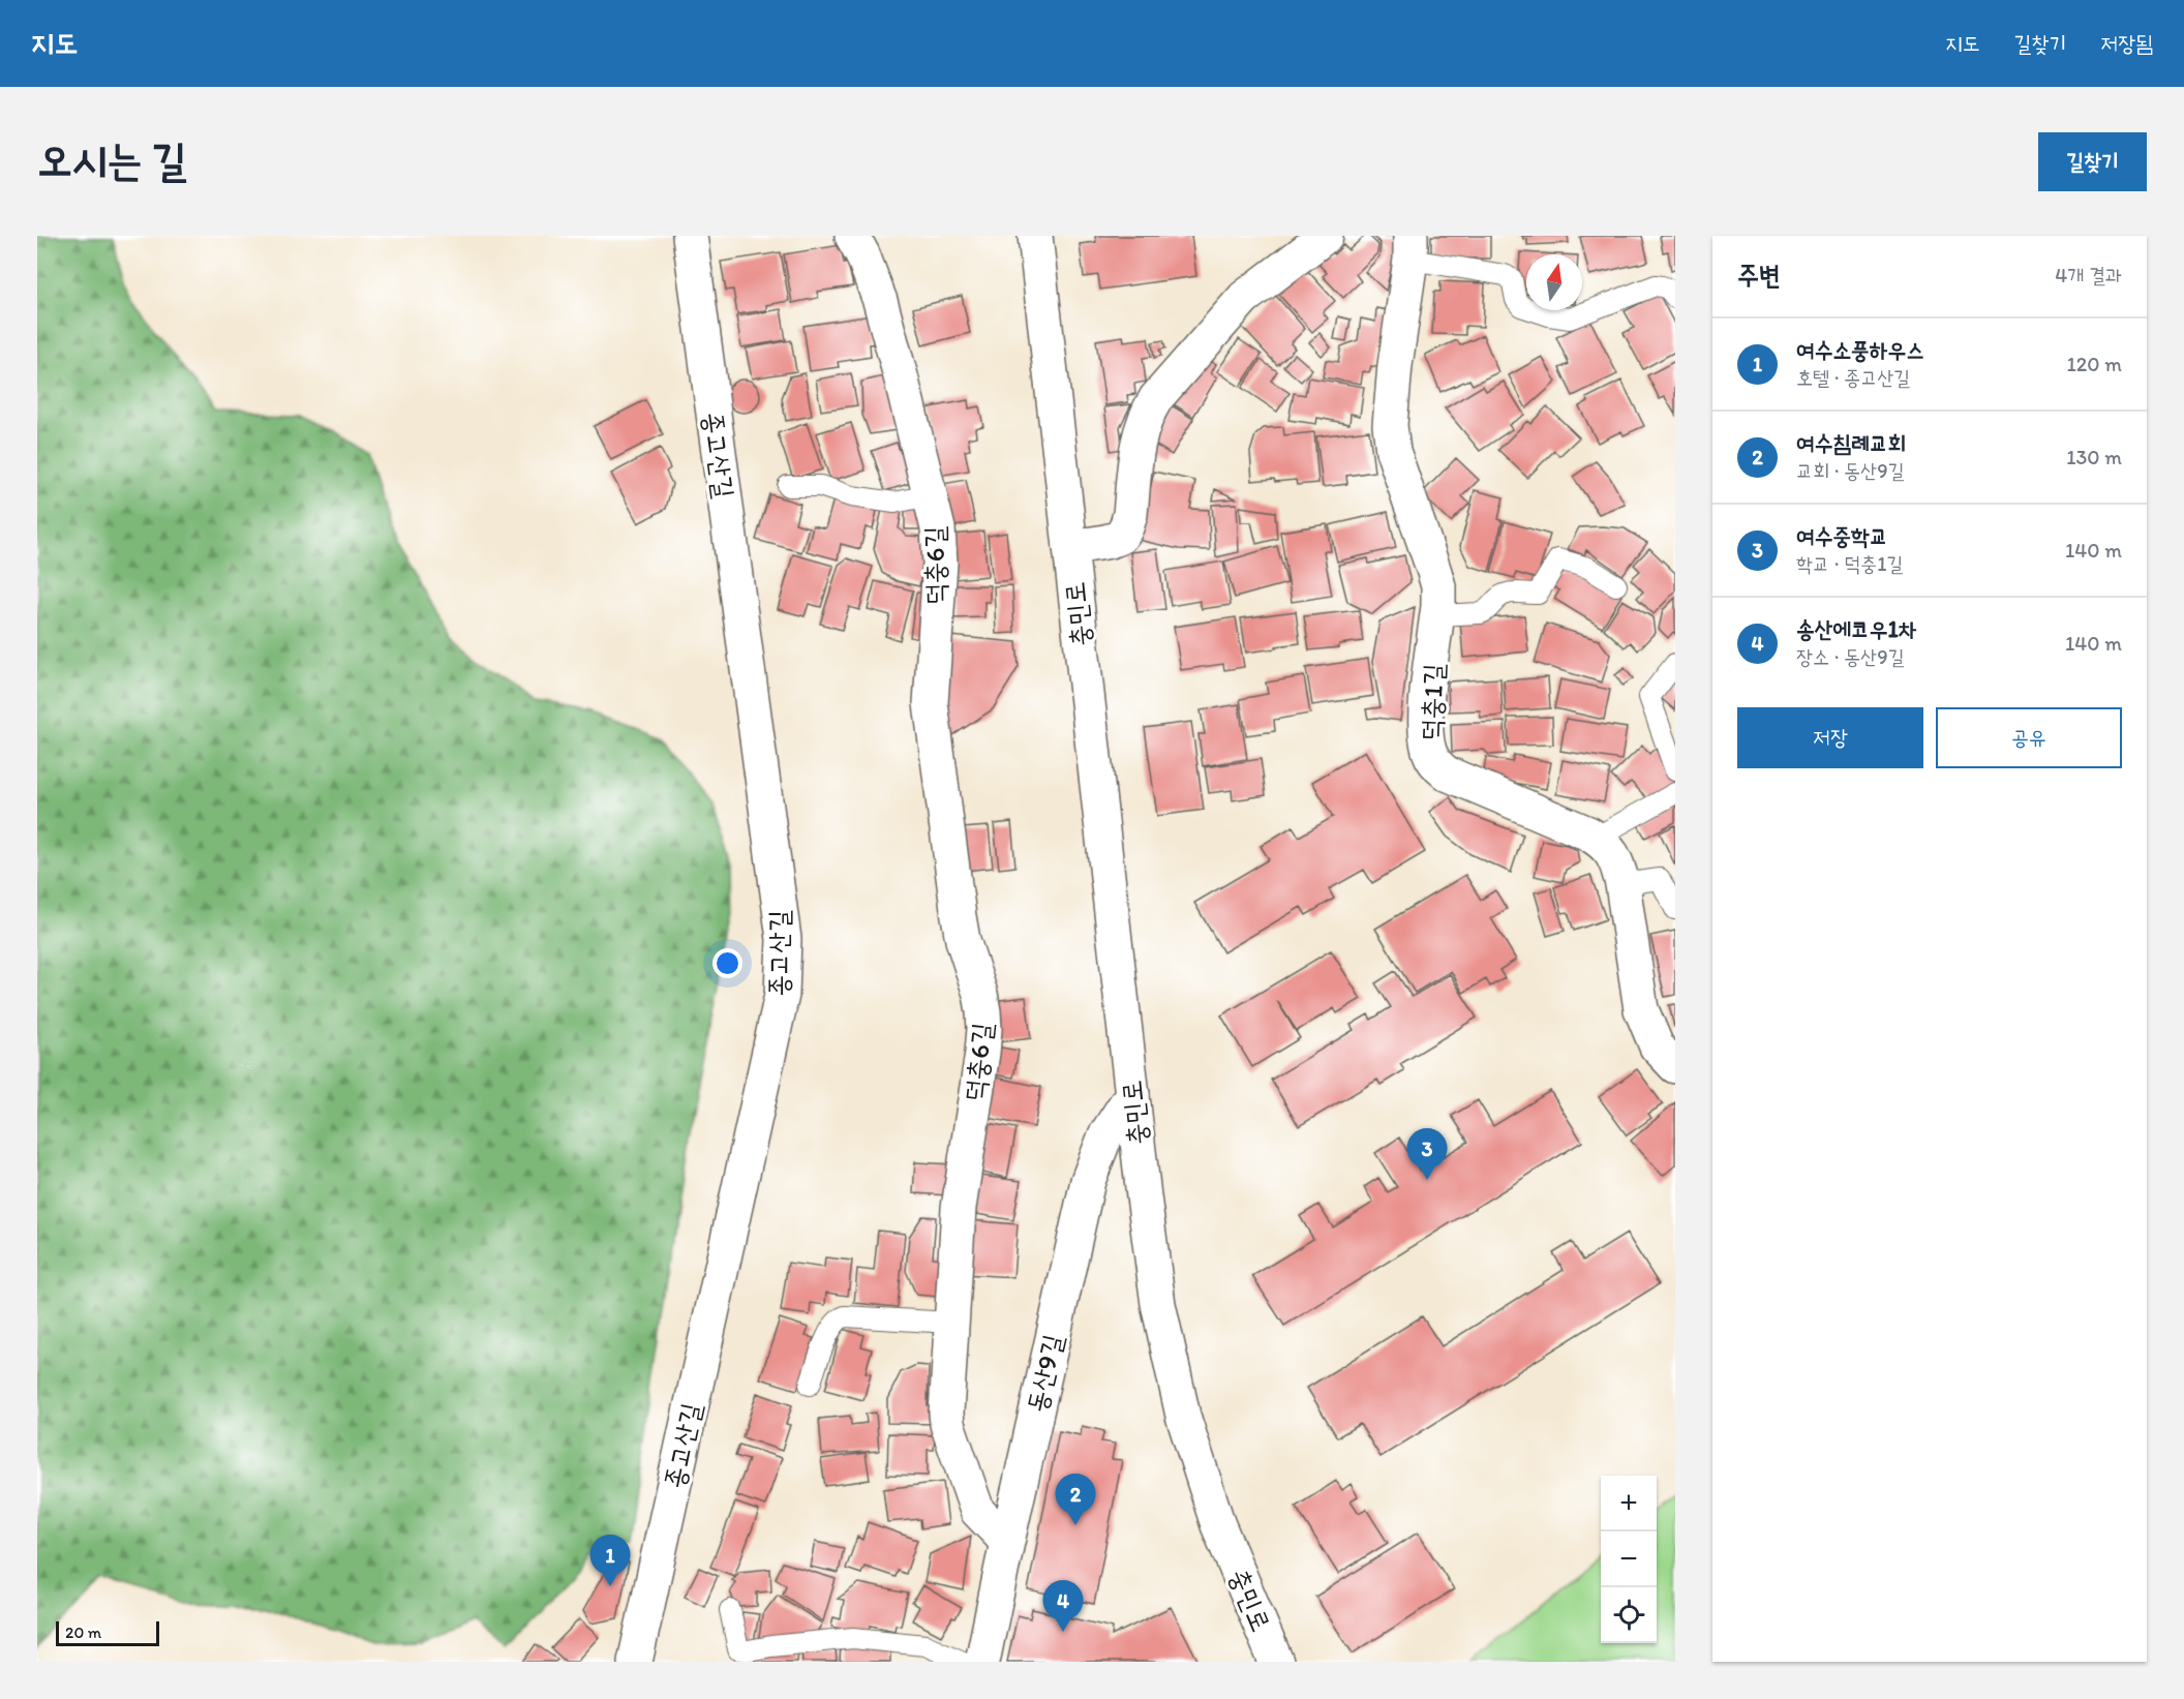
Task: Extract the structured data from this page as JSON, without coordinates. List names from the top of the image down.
{
  "streets": {
    "street": [
      "종고산길",
      "덕충6길",
      "충민로",
      "덕충1길",
      "동산9길"
    ]
  },
  "crossings": [
    ["덕충6길", "동산9길"],
    ["충민로", "동산9길"]
  ],
  "scale_bar": "20 m",
  "north": "top",
  "page": {
    "header": "지도",
    "nav": ["지도", "길찾기", "저장됨"],
    "buttons": [
      "길찾기",
      ["저장", "공유"]
    ],
    "title": "오시는 길",
    "heading": ["주변", "4개 결과"],
    "list": [
      {
        "mark": "1",
        "name": "여수소풍하우스",
        "note": "호텔 · 종고산길",
        "value": "120 m"
      },
      {
        "mark": "2",
        "name": "여수침례교회",
        "note": "교회 · 동산9길",
        "value": "130 m"
      },
      {
        "mark": "3",
        "name": "여수중학교",
        "note": "학교 · 덕충1길",
        "value": "140 m"
      },
      {
        "mark": "4",
        "name": "송산에코우1차",
        "note": "장소 · 동산9길",
        "value": "140 m"
      }
    ],
    "pins": [
      "3",
      "2",
      "1",
      "4"
    ],
    "map_buttons": ["+", "−"],
    "scale": "20 m"
  }
}
